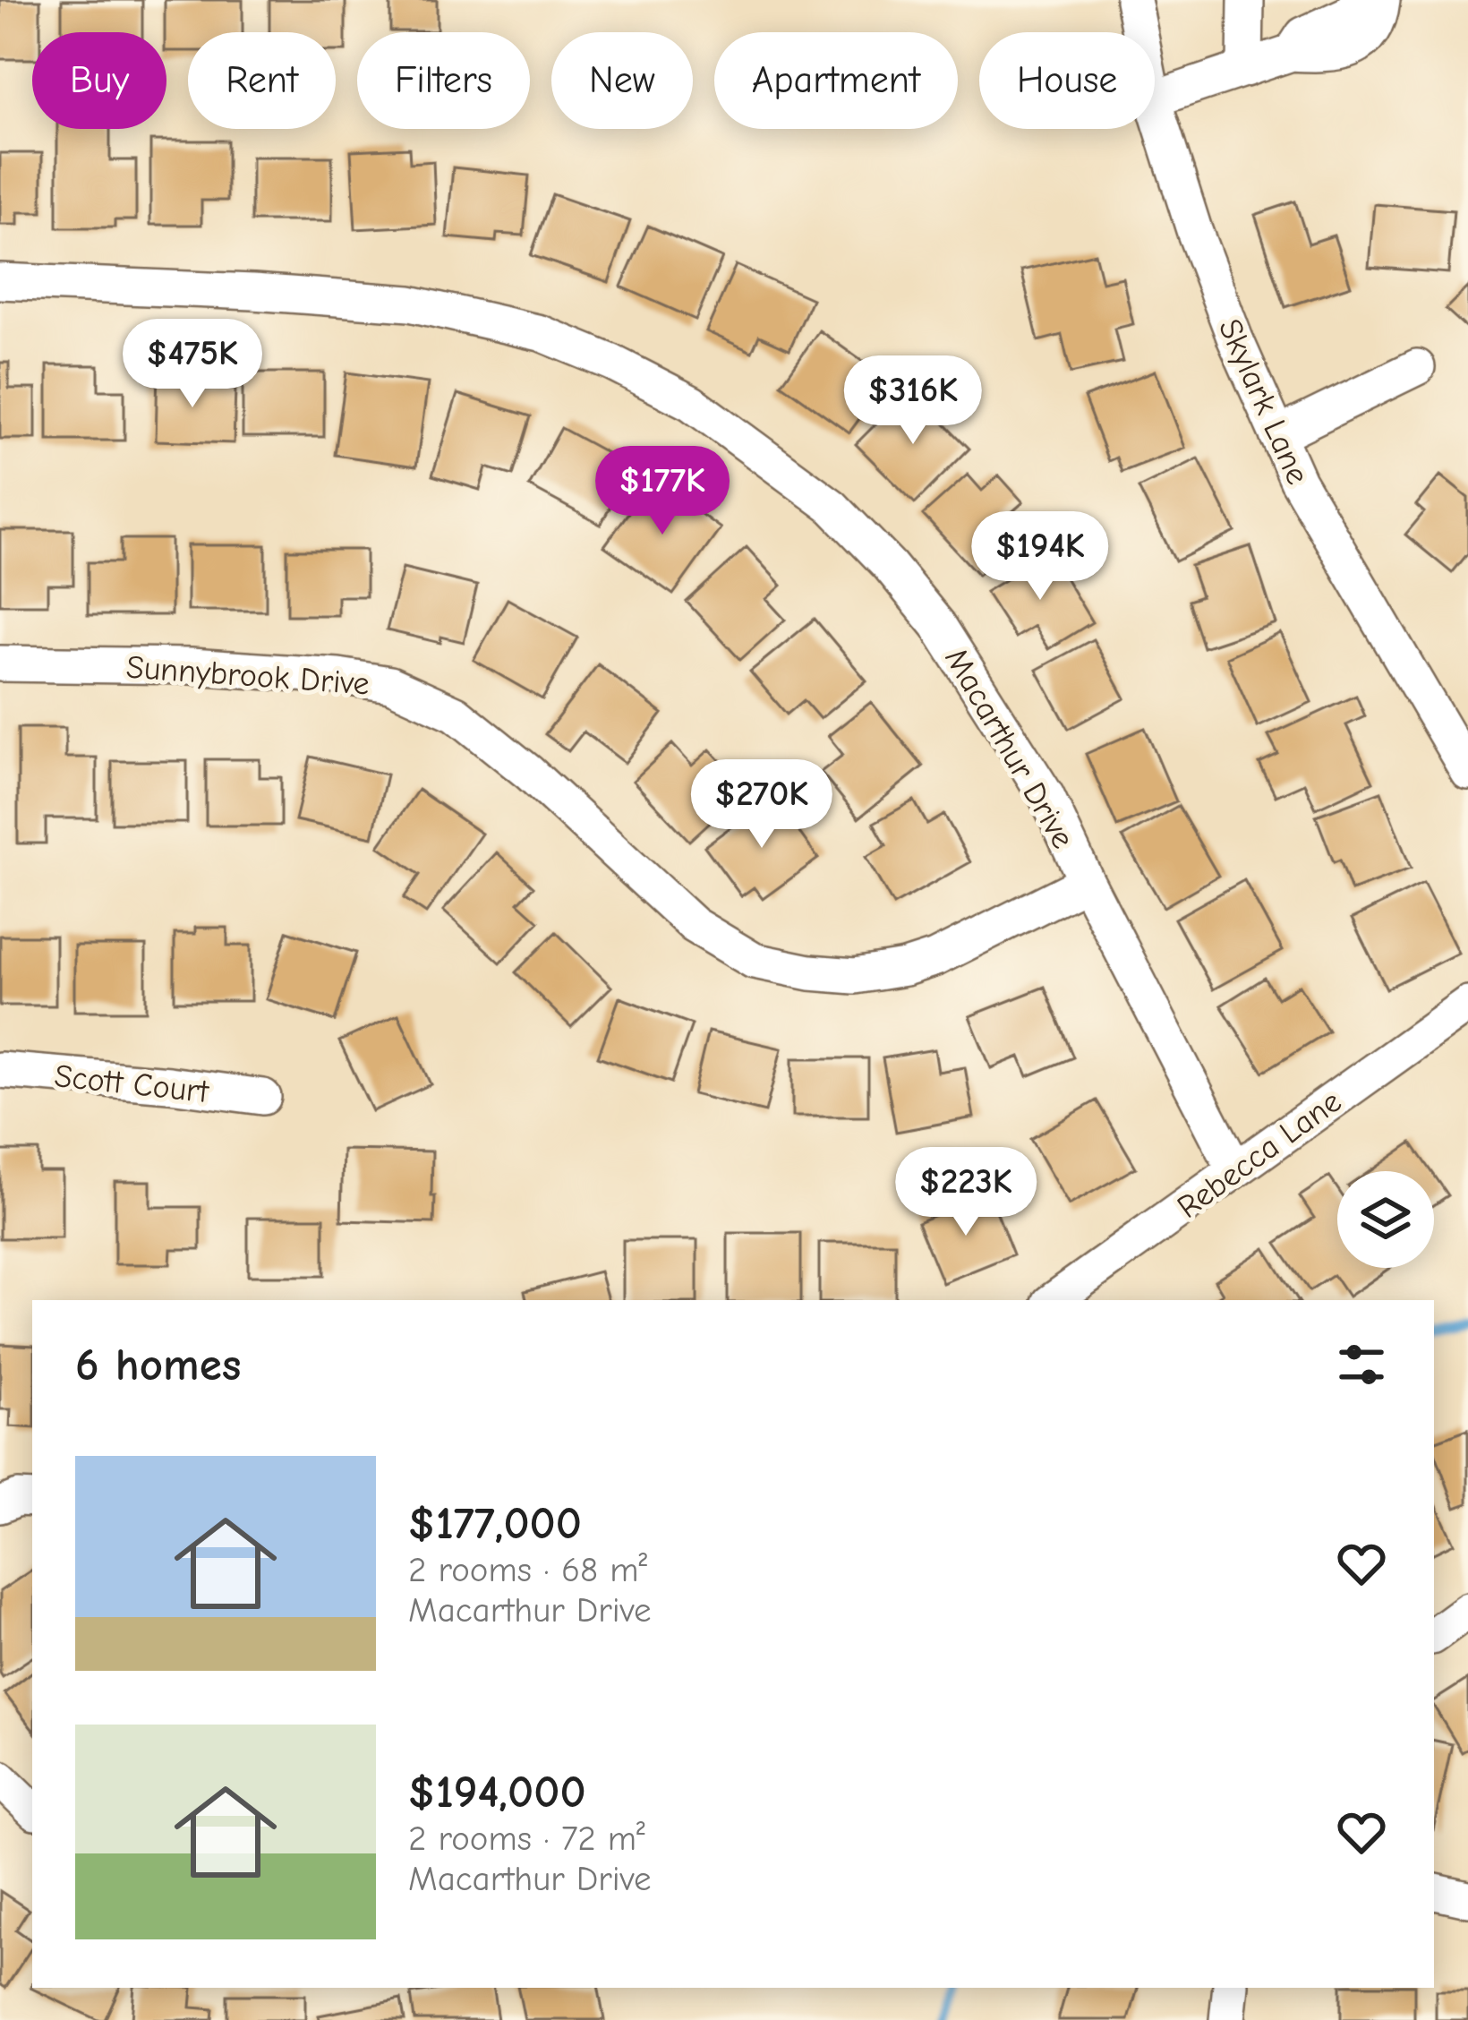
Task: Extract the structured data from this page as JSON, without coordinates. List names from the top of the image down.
{
  "streets": {
    "street": [
      "Skylark Lane",
      "Sunnybrook Drive",
      "Macarthur Drive",
      "Scott Court",
      "Rebecca Lane"
    ]
  },
  "crossings": [
    ["Sunnybrook Drive", "Macarthur Drive"],
    ["Macarthur Drive", "Rebecca Lane"]
  ],
  "page": {
    "chip": [
      "Buy",
      "Rent",
      "Filters",
      "New",
      "Apartment",
      "House"
    ],
    "price": [
      "$475K",
      "$316K",
      "$177K",
      "$194K",
      "$270K",
      "$223K"
    ],
    "heading": "6 homes",
    "list": [
      {
        "name": "$177,000",
        "note": "2 rooms · 68 m² · Macarthur Drive"
      },
      {
        "name": "$194,000",
        "note": "2 rooms · 72 m² · Macarthur Drive"
      }
    ]
  }
}
